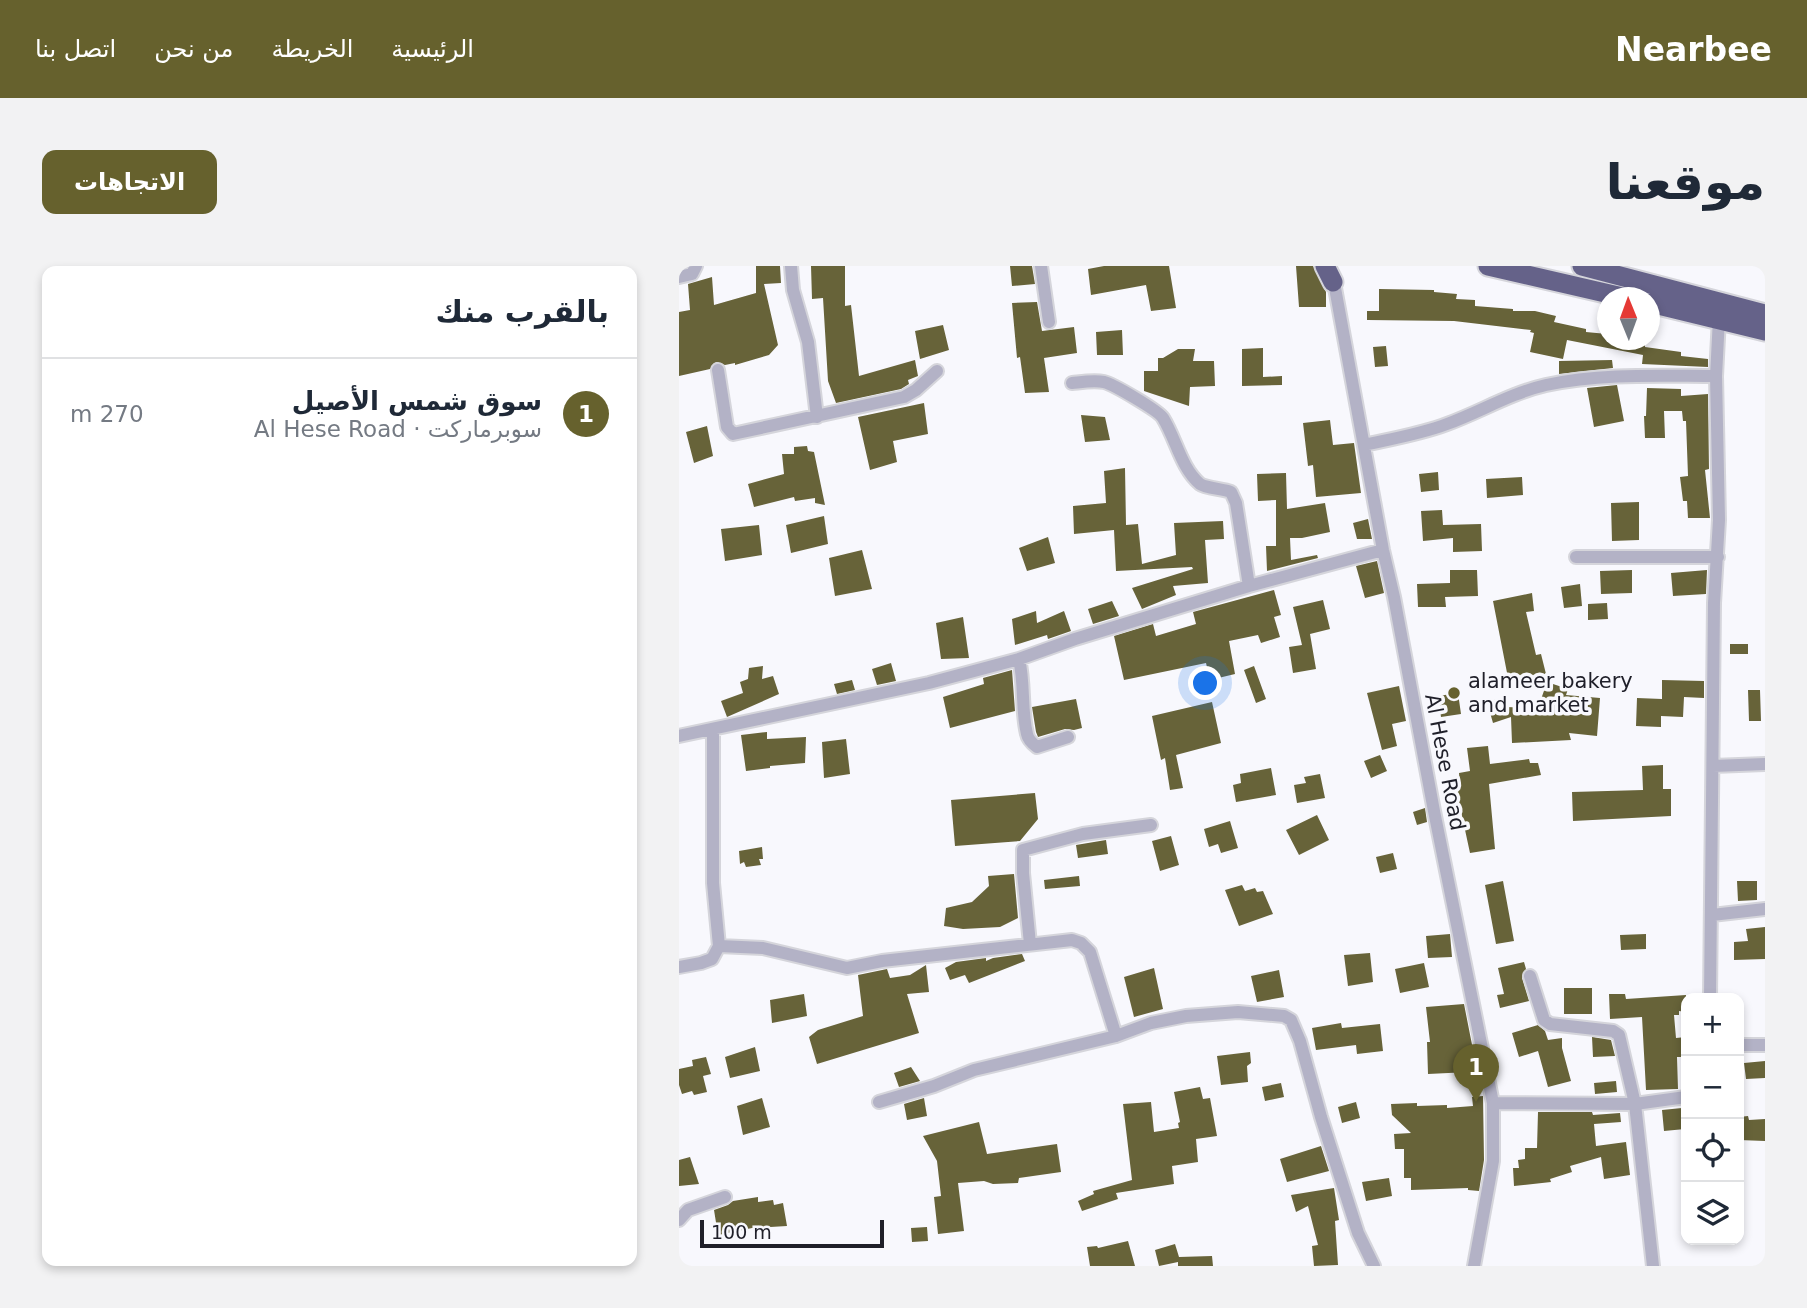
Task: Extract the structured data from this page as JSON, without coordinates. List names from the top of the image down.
{
  "streets": {
    "street": ["Al Hese Road"]
  },
  "places": ["alameer bakery and market"],
  "scale_bar": "100 m",
  "north": "top",
  "page": {
    "header": "Nearbee",
    "nav": [
      "الرئيسية",
      "الخريطة",
      "من نحن",
      "اتصل بنا"
    ],
    "buttons": "الاتجاهات",
    "title": "موقعنا",
    "heading": "بالقرب منك",
    "list": [
      {
        "mark": "1",
        "name": "سوق شمس الأصيل",
        "note": "سوبرماركت · Al Hese Road",
        "value": "270 m"
      }
    ],
    "map_buttons": ["+", "−"],
    "pins": "1",
    "scale": "100 m"
  }
}
